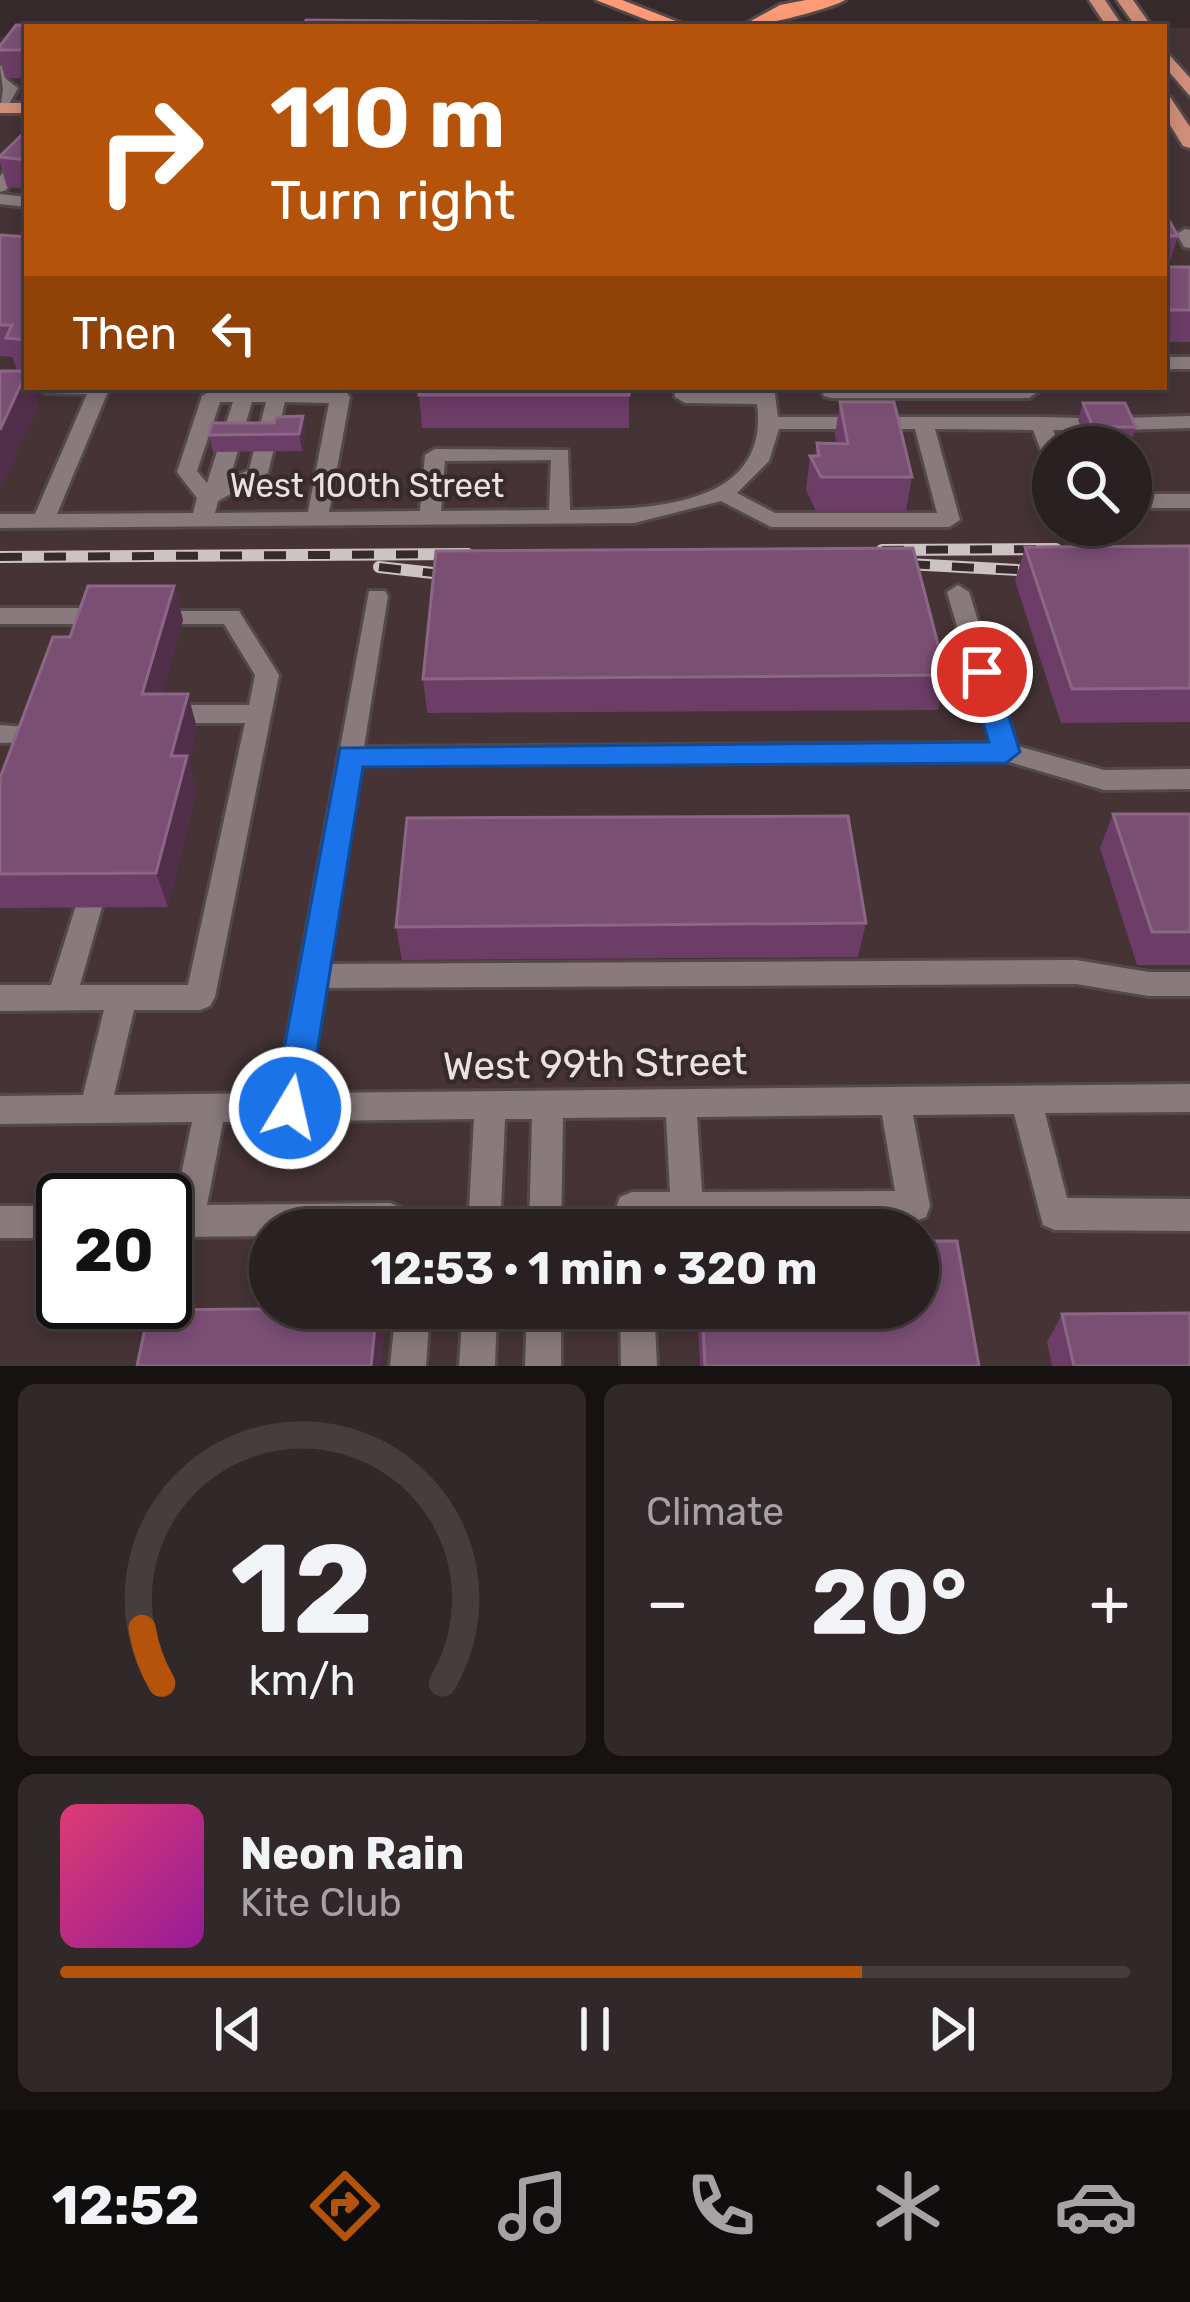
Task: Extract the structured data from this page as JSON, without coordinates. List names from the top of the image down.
{
  "streets": {
    "street": ["West 100th Street", "West 99th Street"]
  },
  "page": {
    "turn": ["110 m", "Turn right"],
    "then": "Then",
    "limit": "20",
    "trip": "12:53 · 1 min · 320 m",
    "tile": "Climate",
    "heat": ["−", "20°", "+"],
    "song": ["Neon Rain", "Kite Club"],
    "tabs": "12:52",
    "gauge": ["12", "km/h"]
  }
}
